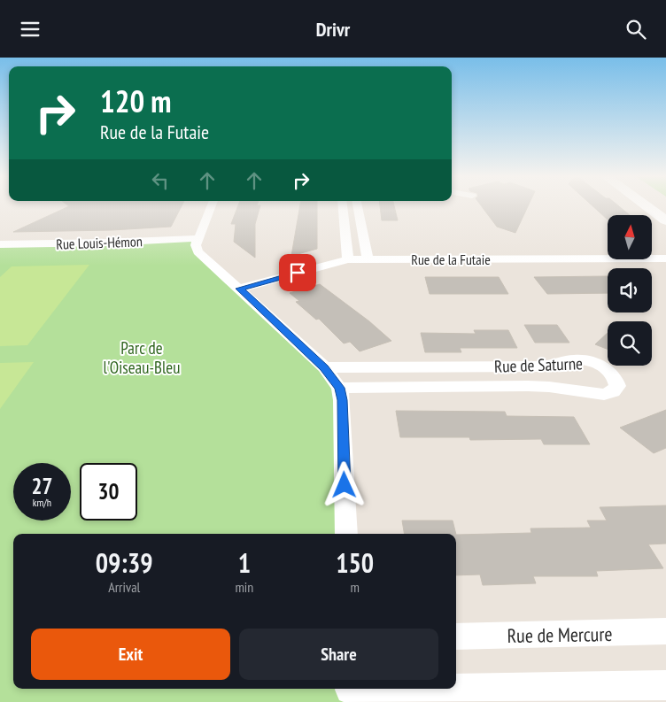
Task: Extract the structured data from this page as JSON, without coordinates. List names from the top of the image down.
{
  "streets": {
    "street": [
      "Rue Louis-Hémon",
      "Rue de la Futaie",
      "Rue de Saturne",
      "Rue de Mercure"
    ]
  },
  "parks": ["Parc de l'Oiseau-Bleu"],
  "north": "top",
  "page": {
    "header": "Drivr",
    "turn": ["120 m", "Rue de la Futaie"],
    "speed": "27 km/h",
    "limit": "30",
    "eta": [
      "09:39",
      "Arrival",
      "1",
      "min",
      "150",
      "m"
    ],
    "buttons": ["Exit", "Share"]
  }
}
